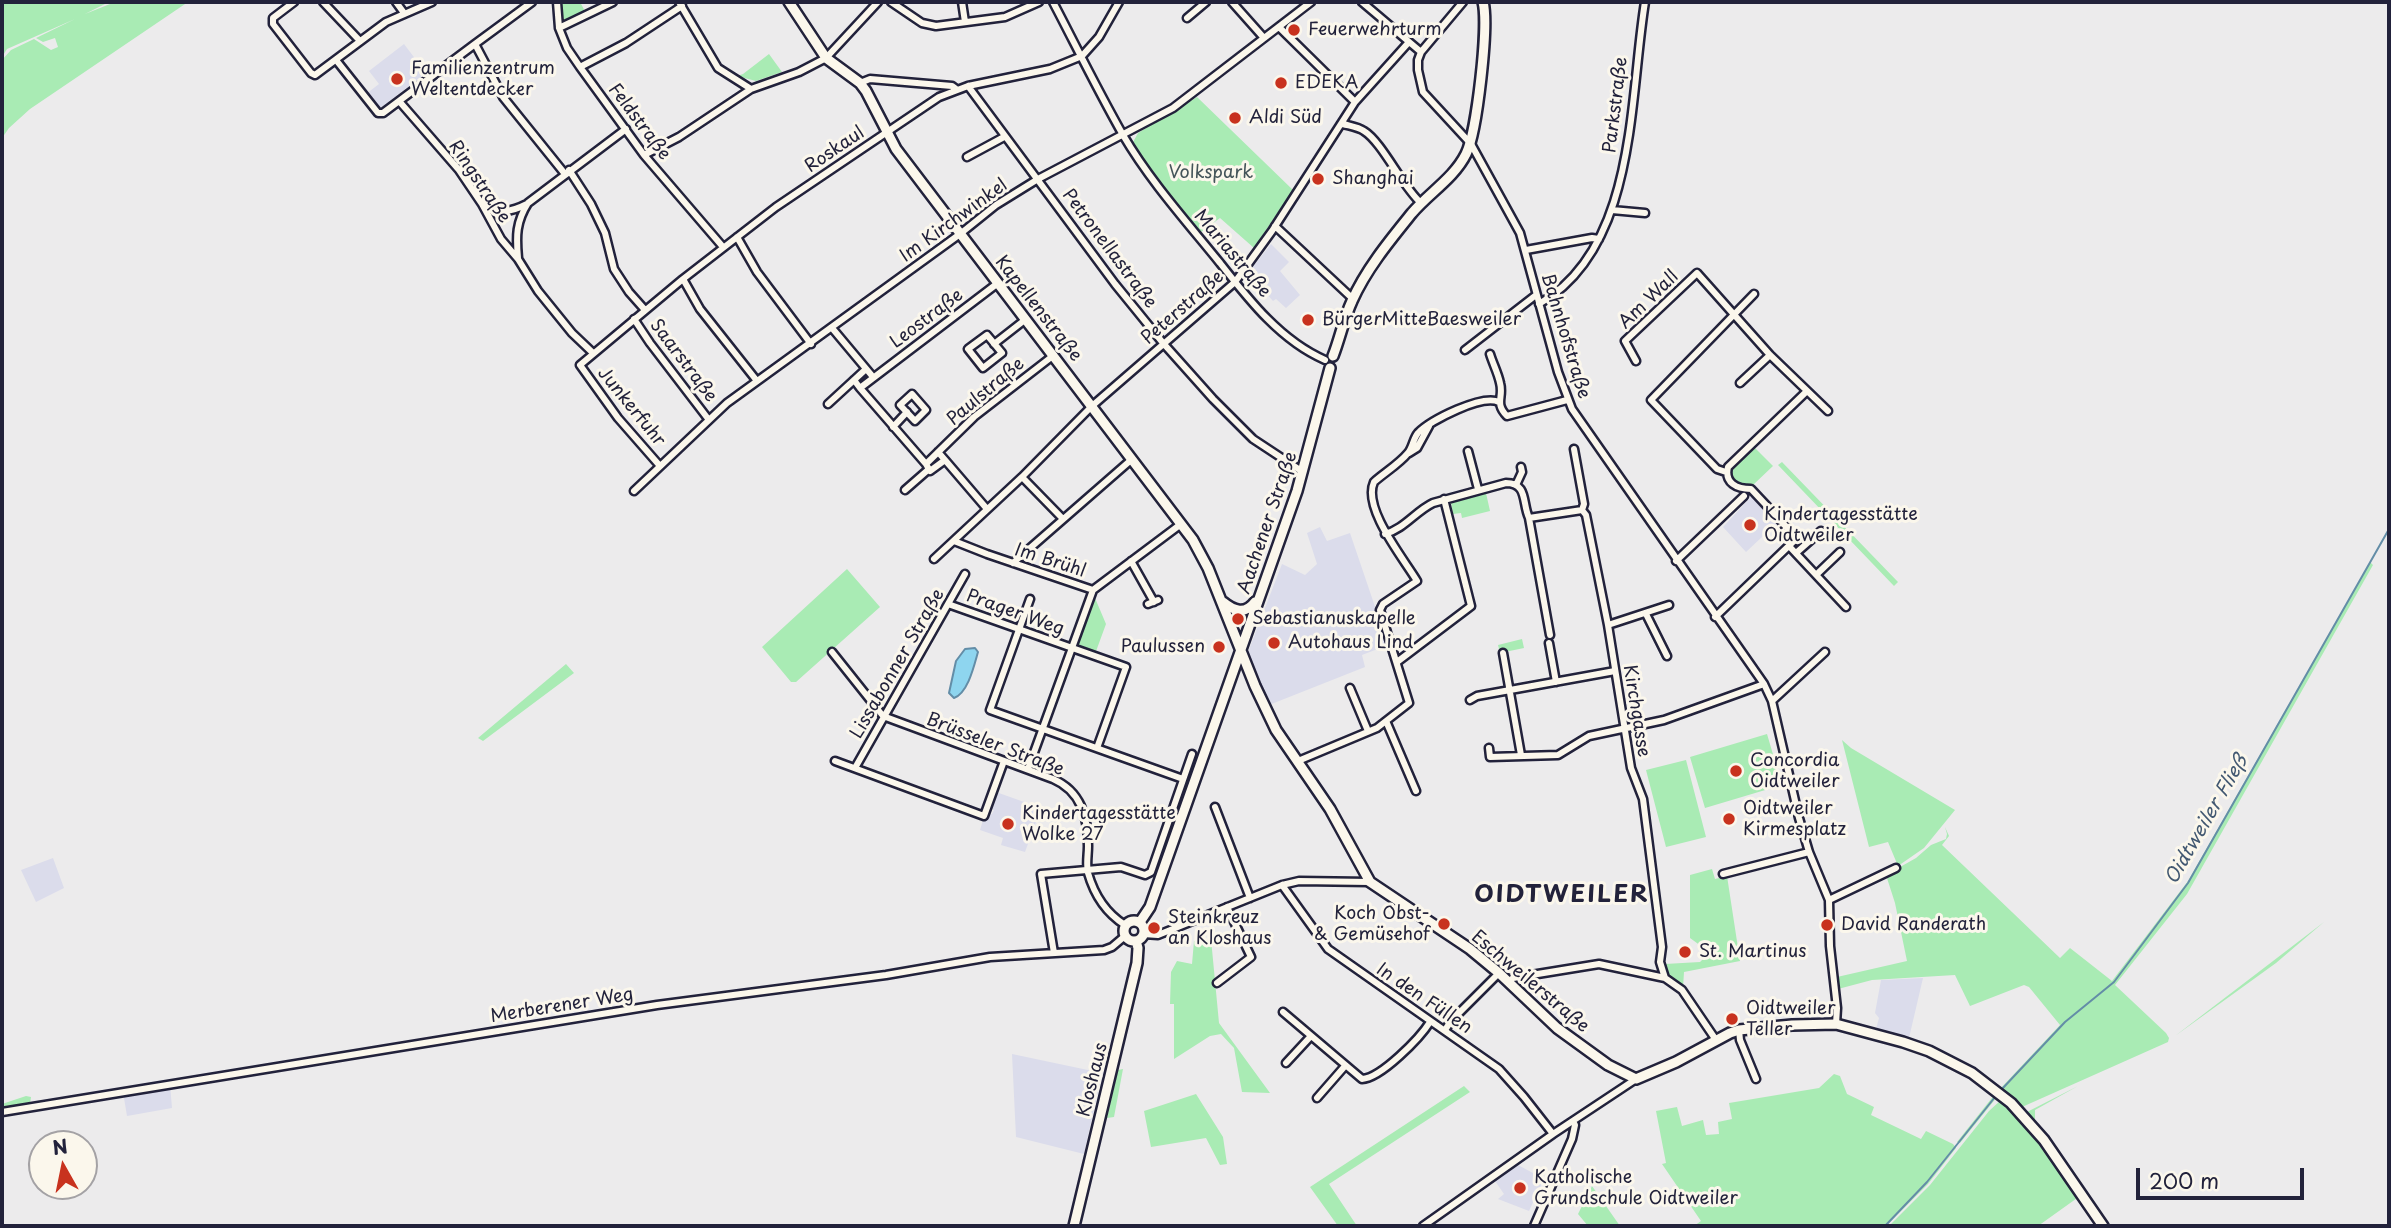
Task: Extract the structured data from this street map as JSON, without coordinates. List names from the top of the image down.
{
  "streets": {
    "street": [
      "Parkstraße",
      "Feldstraße",
      "Roskaul",
      "Ringstraße",
      "Im Kirchwinkel",
      "Petronellastraße",
      "Mariastraße",
      "Am Wall",
      "Peterstraße",
      "Kapellenstraße",
      "Leostraße",
      "Bahnhofstraße",
      "Saarstraße",
      "Paulstraße",
      "Junkerfuhr",
      "Aachener Straße",
      "Im Brühl",
      "Prager Weg",
      "Lissabonner Straße",
      "Kirchgasse",
      "Brüsseler Straße",
      "Eschweilerstraße",
      "In den Füllen",
      "Merberener Weg",
      "Kloshaus"
    ]
  },
  "crossings": [
    ["Parkstraße", "Bahnhofstraße"],
    ["Feldstraße", "Roskaul"],
    ["Roskaul", "Ringstraße"],
    ["Roskaul", "Petronellastraße"],
    ["Roskaul", "Mariastraße"],
    ["Roskaul", "Kapellenstraße"],
    ["Roskaul", "Saarstraße"],
    ["Roskaul", "Junkerfuhr"],
    ["Im Kirchwinkel", "Petronellastraße"],
    ["Im Kirchwinkel", "Mariastraße"],
    ["Im Kirchwinkel", "Kapellenstraße"],
    ["Im Kirchwinkel", "Saarstraße"],
    ["Im Kirchwinkel", "Junkerfuhr"],
    ["Petronellastraße", "Peterstraße"],
    ["Petronellastraße", "Aachener Straße"],
    ["Mariastraße", "Peterstraße"],
    ["Mariastraße", "Aachener Straße"],
    ["Peterstraße", "Kapellenstraße"],
    ["Peterstraße", "Im Brühl"],
    ["Kapellenstraße", "Leostraße"],
    ["Kapellenstraße", "Paulstraße"],
    ["Kapellenstraße", "Aachener Straße"],
    ["Kapellenstraße", "Im Brühl"],
    ["Kapellenstraße", "Eschweilerstraße"],
    ["Bahnhofstraße", "Aachener Straße"],
    ["Aachener Straße", "Brüsseler Straße"],
    ["Aachener Straße", "Eschweilerstraße"],
    ["Aachener Straße", "Merberener Weg"],
    ["Aachener Straße", "Kloshaus"],
    ["Prager Weg", "Lissabonner Straße"],
    ["Lissabonner Straße", "Brüsseler Straße"],
    ["Brüsseler Straße", "Merberener Weg"],
    ["Brüsseler Straße", "Kloshaus"],
    ["Merberener Weg", "Kloshaus"]
  ],
  "districts": ["OIDTWEILER"],
  "water": ["Oidtweiler Fließ"],
  "parks": ["Volkspark"],
  "places": [
    "Feuerwehrturm",
    "Familienzentrum Weltentdecker",
    "EDEKA",
    "Aldi Süd",
    "Shanghai",
    "BürgerMitteBaesweiler",
    "Kindertagesstätte Oidtweiler",
    "Sebastianuskapelle",
    "Autohaus Lind",
    "Paulussen",
    "Concordia Oidtweiler",
    "Oidtweiler Kirmesplatz",
    "Kindertagesstätte Wolke 27",
    "Koch Obst- & Gemüsehof",
    "David Randerath",
    "Steinkreuz an Kloshaus",
    "St. Martinus",
    "Oidtweiler Teller",
    "Katholische Grundschule Oidtweiler"
  ],
  "scale_bar": "200 m",
  "north": "top"
}
